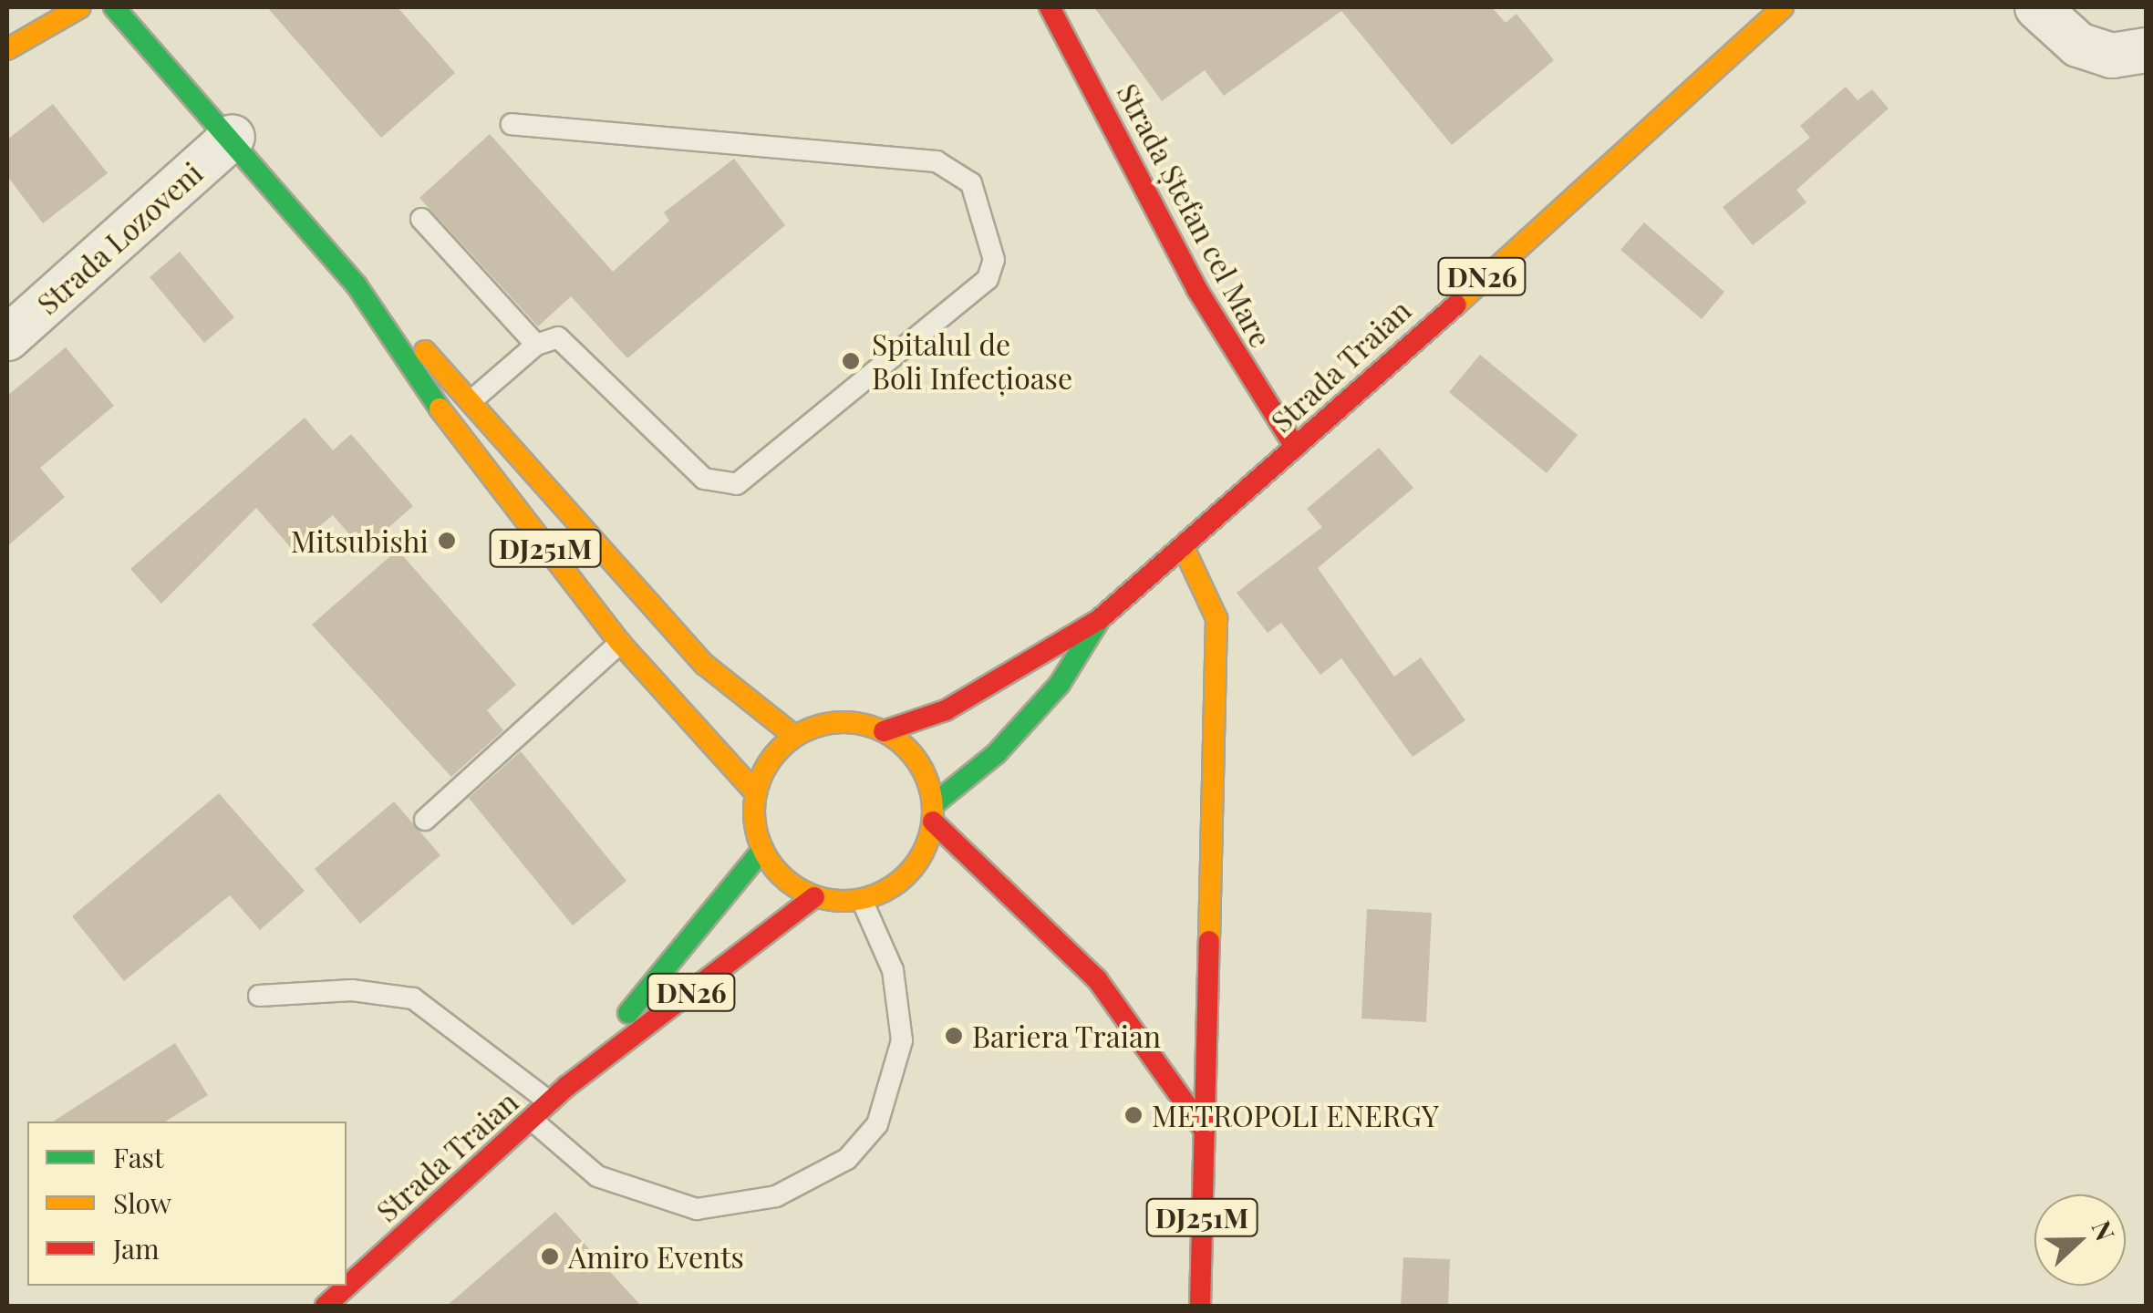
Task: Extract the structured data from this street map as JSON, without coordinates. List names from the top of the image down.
{
  "streets": {
    "main road": [
      "Strada Ștefan cel Mare",
      "DN26",
      "Strada Traian",
      "DJ251M"
    ],
    "street": ["Strada Lozoveni"]
  },
  "crossings": [
    ["Strada Ștefan cel Mare", "Strada Traian"],
    ["Strada Lozoveni", "DJ251M"],
    ["DN26", "Strada Traian"],
    ["DN26", "DJ251M"],
    ["Strada Traian", "DJ251M"]
  ],
  "places": [
    "Spitalul de Boli Infecțioase",
    "Mitsubishi",
    "Bariera Traian",
    "METROPOLI ENERGY",
    "Amiro Events"
  ],
  "legend": ["Fast", "Slow", "Jam"],
  "north": "right"
}
